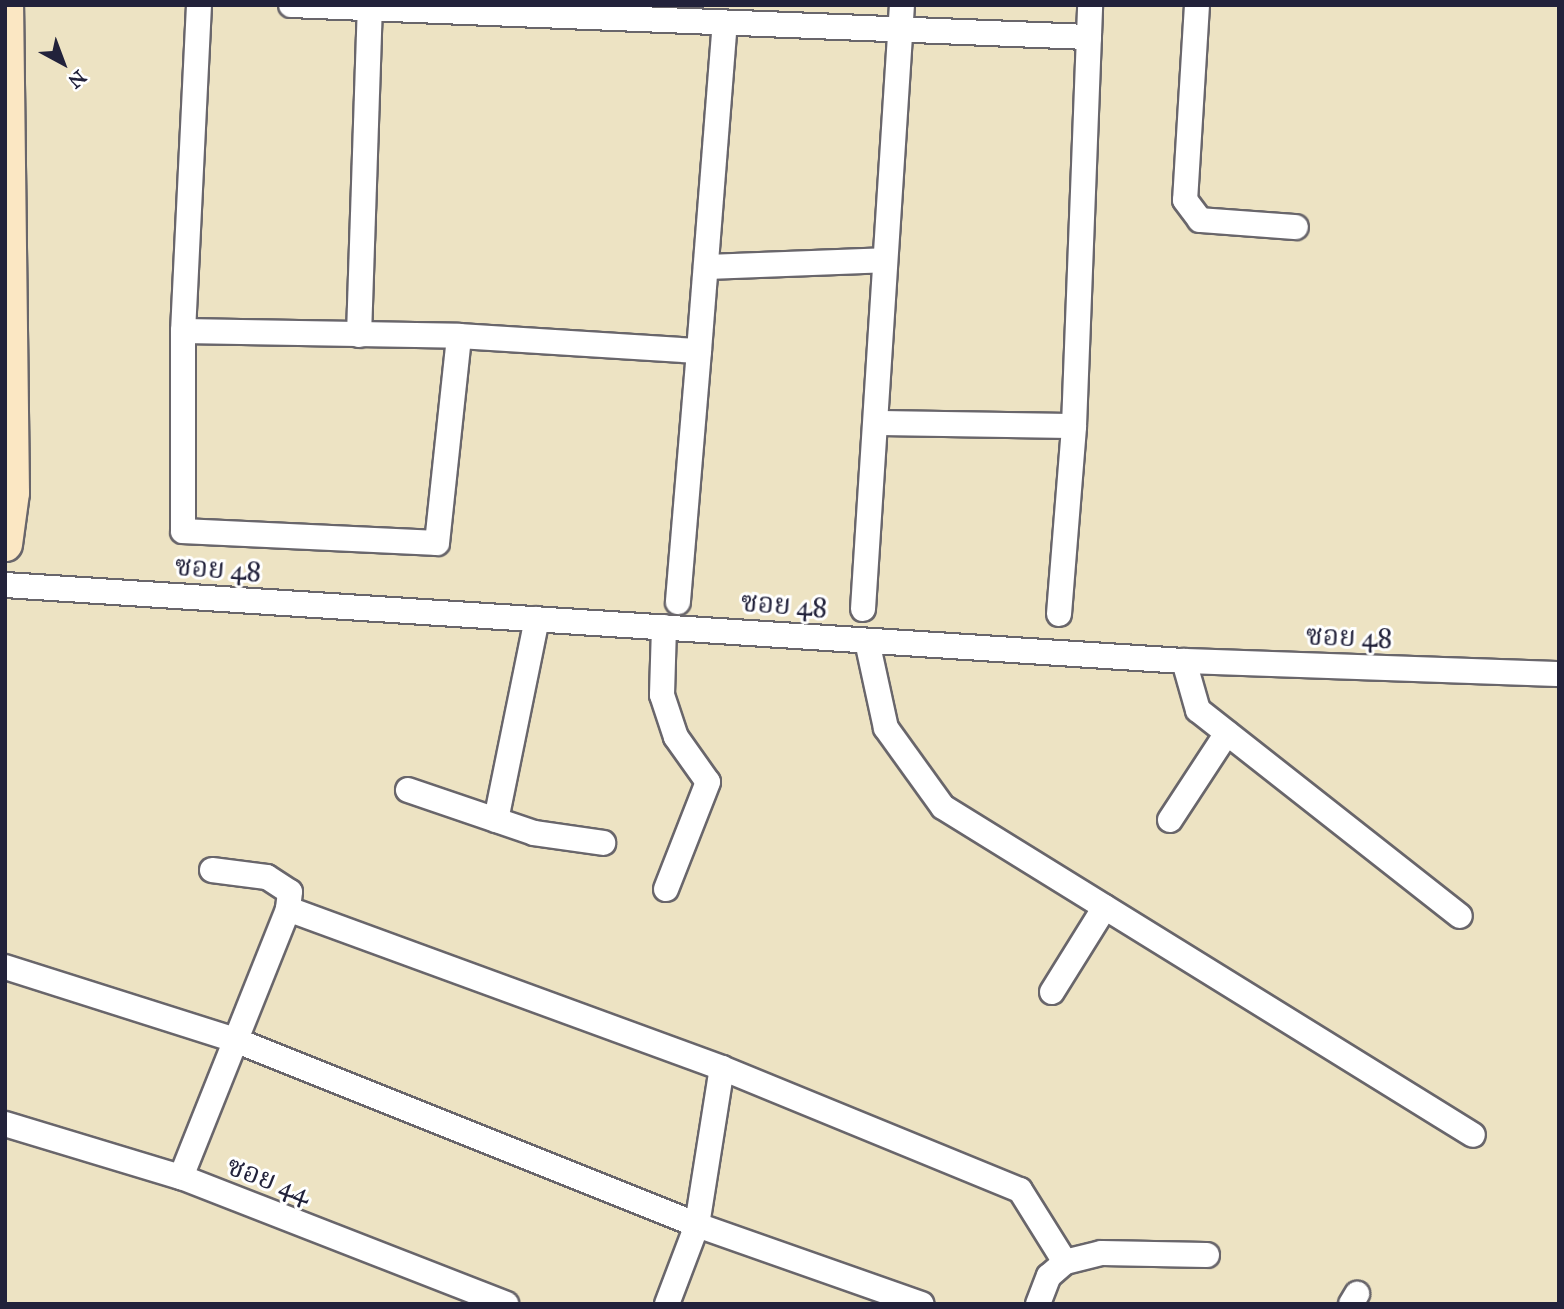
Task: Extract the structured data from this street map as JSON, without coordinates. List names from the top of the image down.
{
  "streets": {
    "street": ["ซอย 48", "ซอย 44"]
  },
  "north": "bottom right"
}
